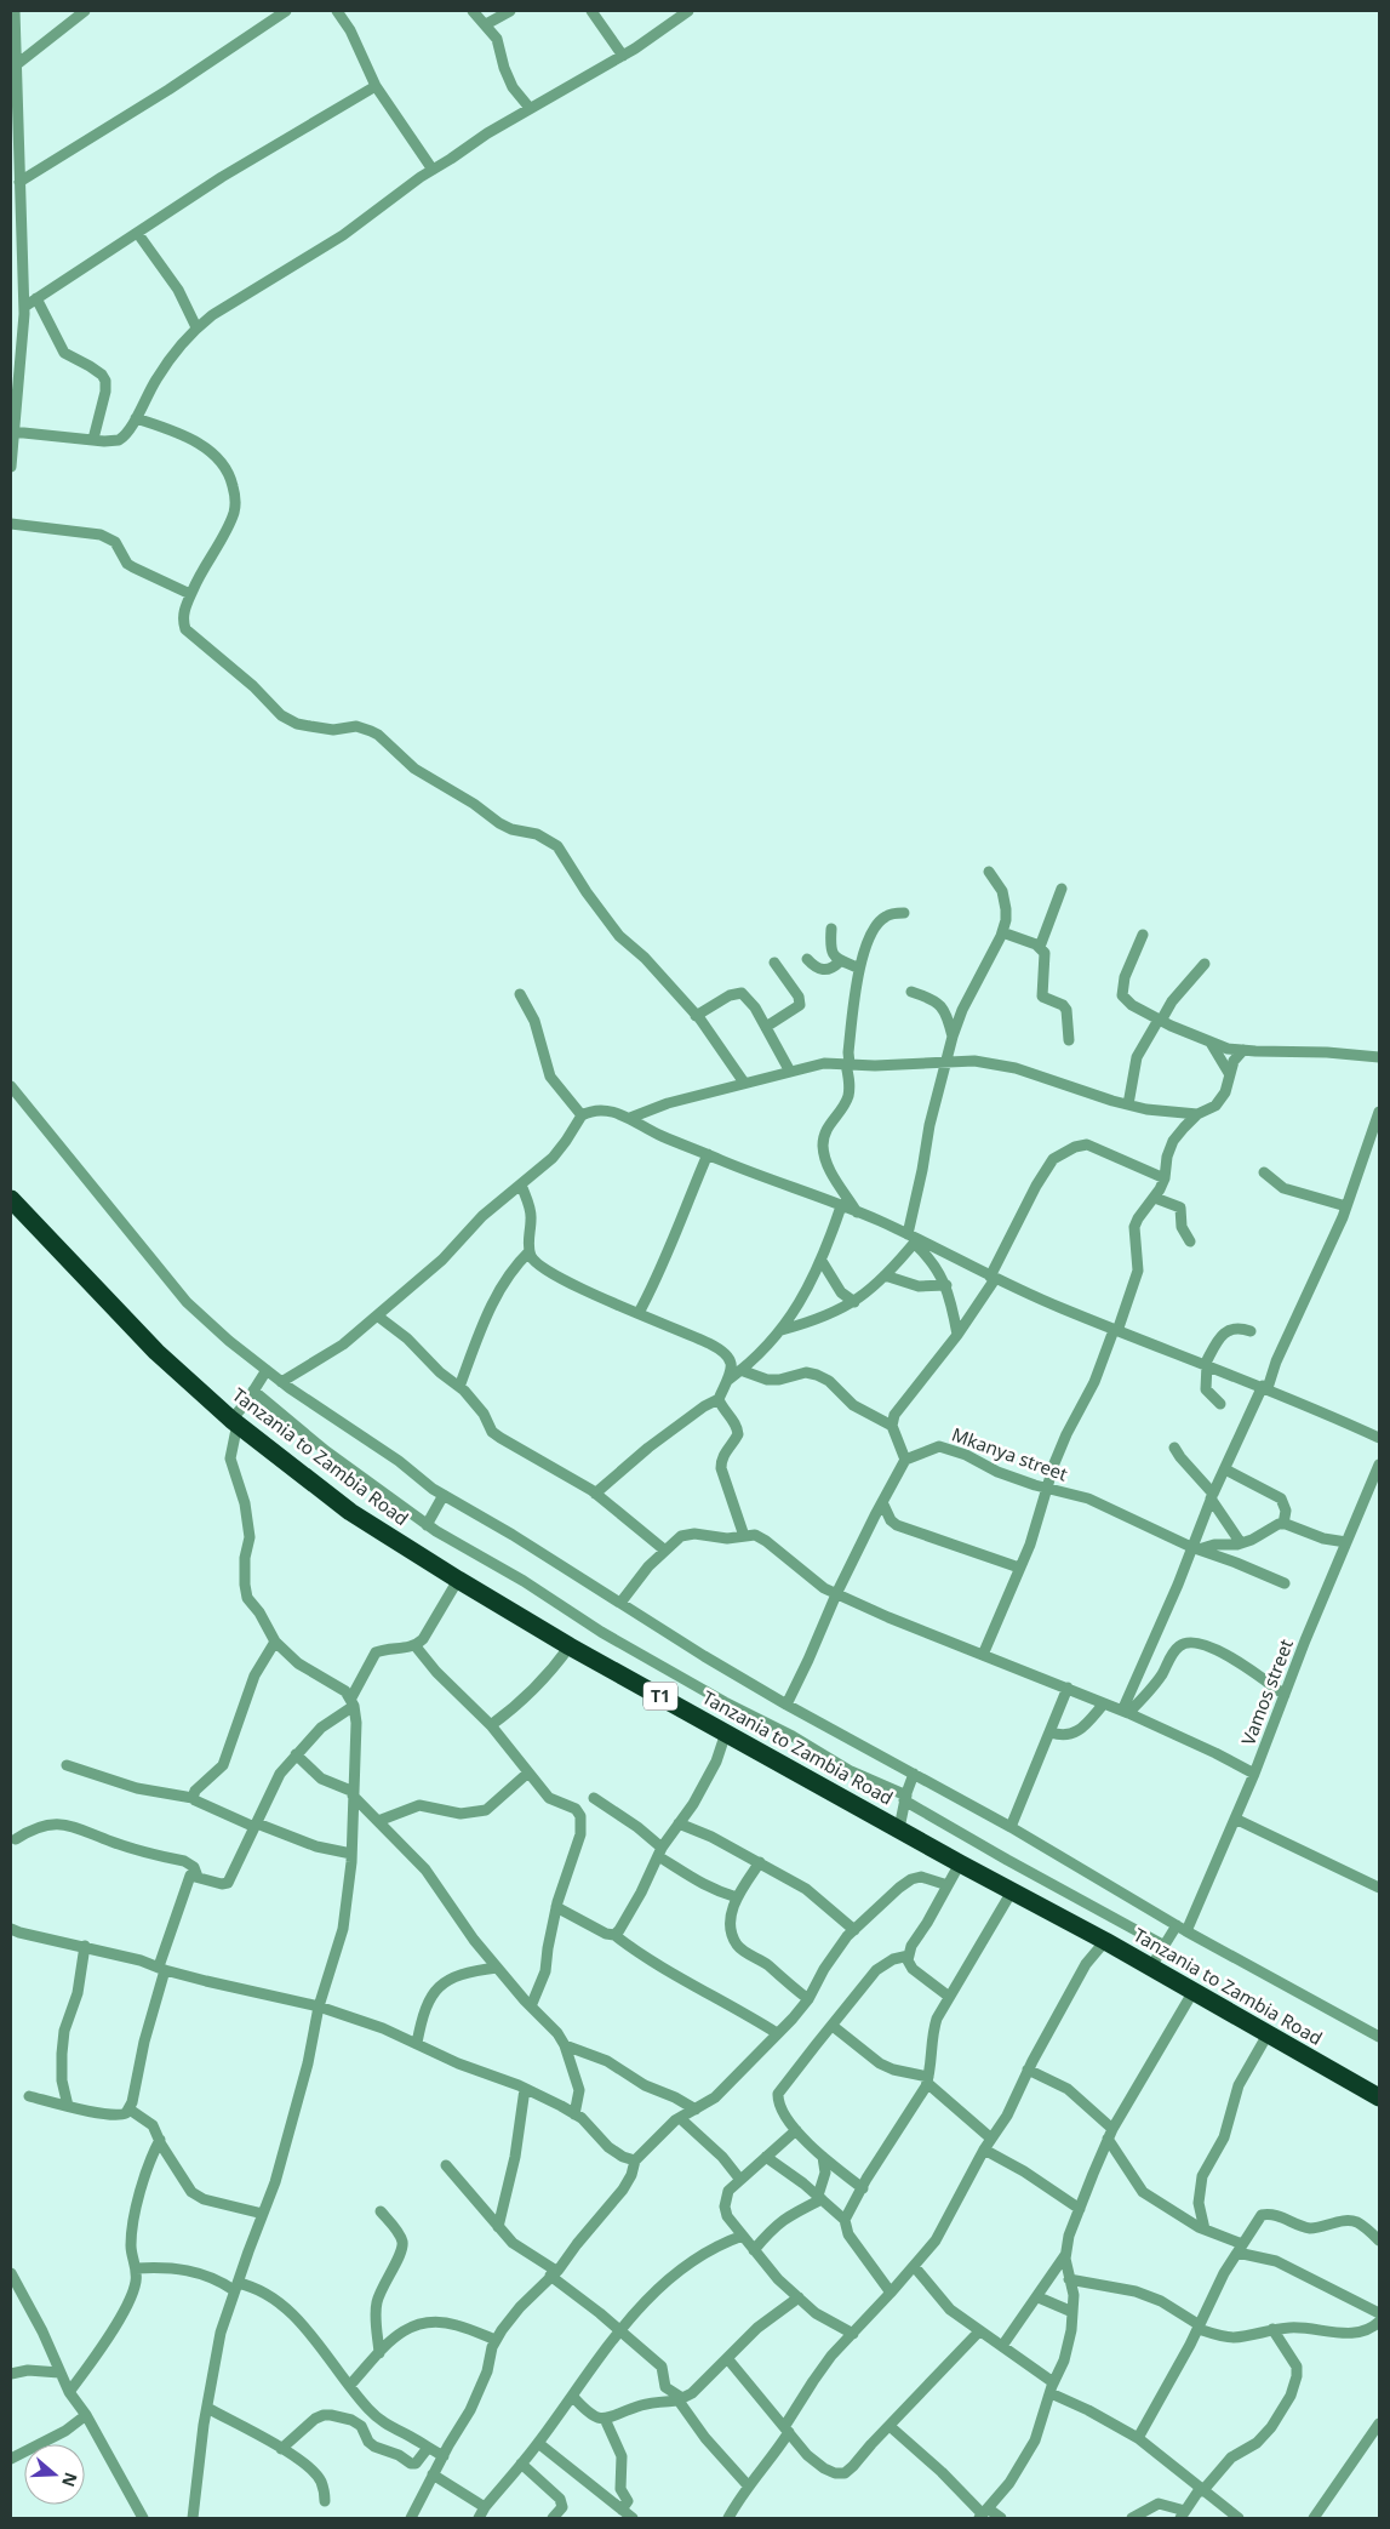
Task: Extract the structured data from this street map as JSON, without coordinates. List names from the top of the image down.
{
  "streets": {
    "highway": ["Tanzania to Zambia Road", "T1"],
    "street": ["Mkanya street", "Vamos street"]
  },
  "crossings": [
    ["Tanzania to Zambia Road", "Vamos street"]
  ],
  "north": "right"
}
